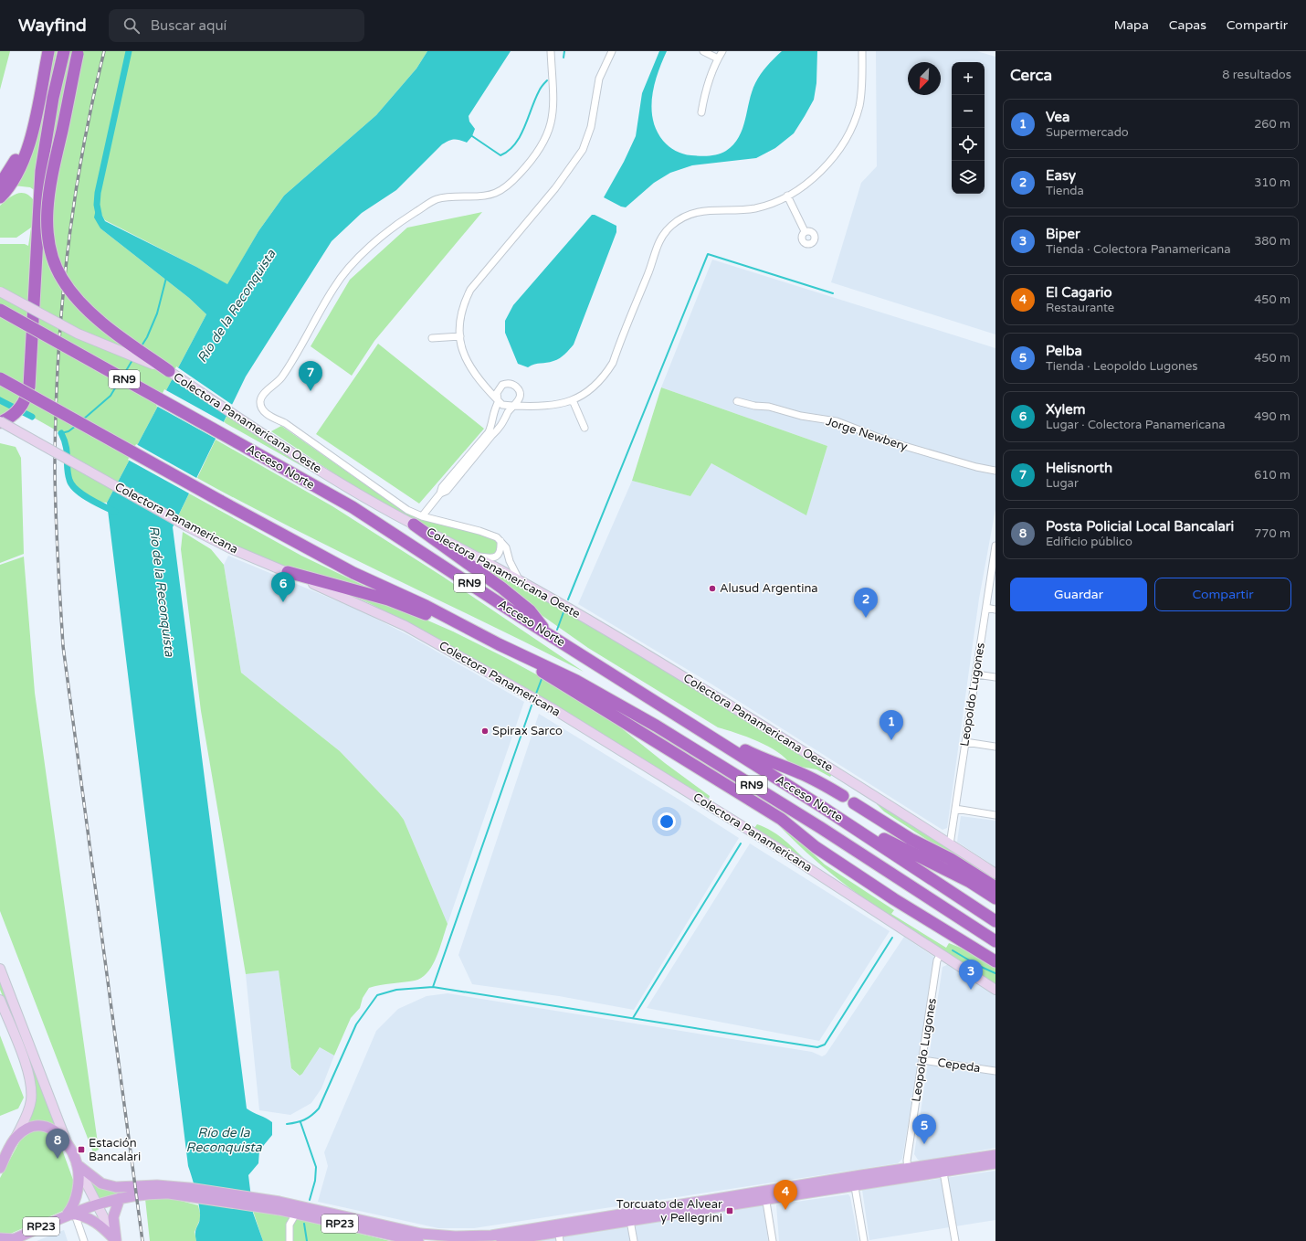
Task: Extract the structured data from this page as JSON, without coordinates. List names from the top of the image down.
{
  "streets": {
    "highway": ["RN9", "Acceso Norte"],
    "main road": ["RP23"],
    "street": [
      "Colectora Panamericana Oeste",
      "Jorge Newbery",
      "Colectora Panamericana",
      "Leopoldo Lugones",
      "Cepeda"
    ]
  },
  "crossings": [
    ["Colectora Panamericana Oeste", "Leopoldo Lugones"],
    ["Colectora Panamericana", "Leopoldo Lugones"],
    ["Leopoldo Lugones", "Cepeda"],
    ["Leopoldo Lugones", "RP23"]
  ],
  "water": ["Río de la Reconquista"],
  "places": {
    "other": ["Alusud Argentina", "Spirax Sarco"],
    "transit": ["Estación Bancalari", "Torcuato de Alvear y Pellegrini"]
  },
  "north": "bottom left",
  "page": {
    "header": "Wayfind",
    "search": "Buscar aquí",
    "nav": ["Mapa", "Capas", "Compartir"],
    "heading": ["Cerca", "8 resultados"],
    "map_buttons": ["+", "−"],
    "list": [
      {
        "mark": "1",
        "name": "Vea",
        "note": "Supermercado",
        "value": "260 m"
      },
      {
        "mark": "2",
        "name": "Easy",
        "note": "Tienda",
        "value": "310 m"
      },
      {
        "mark": "3",
        "name": "Biper",
        "note": "Tienda · Colectora Panamericana",
        "value": "380 m"
      },
      {
        "mark": "4",
        "name": "El Cagario",
        "note": "Restaurante",
        "value": "450 m"
      },
      {
        "mark": "5",
        "name": "Pelba",
        "note": "Tienda · Leopoldo Lugones",
        "value": "450 m"
      },
      {
        "mark": "6",
        "name": "Xylem",
        "note": "Lugar · Colectora Panamericana",
        "value": "490 m"
      },
      {
        "mark": "7",
        "name": "Helisnorth",
        "note": "Lugar",
        "value": "610 m"
      },
      {
        "mark": "8",
        "name": "Posta Policial Local Bancalari",
        "note": "Edificio público",
        "value": "770 m"
      }
    ],
    "pins": [
      "7",
      "6",
      "2",
      "1",
      "3",
      "5",
      "8",
      "4"
    ],
    "buttons": ["Guardar", "Compartir"]
  }
}
